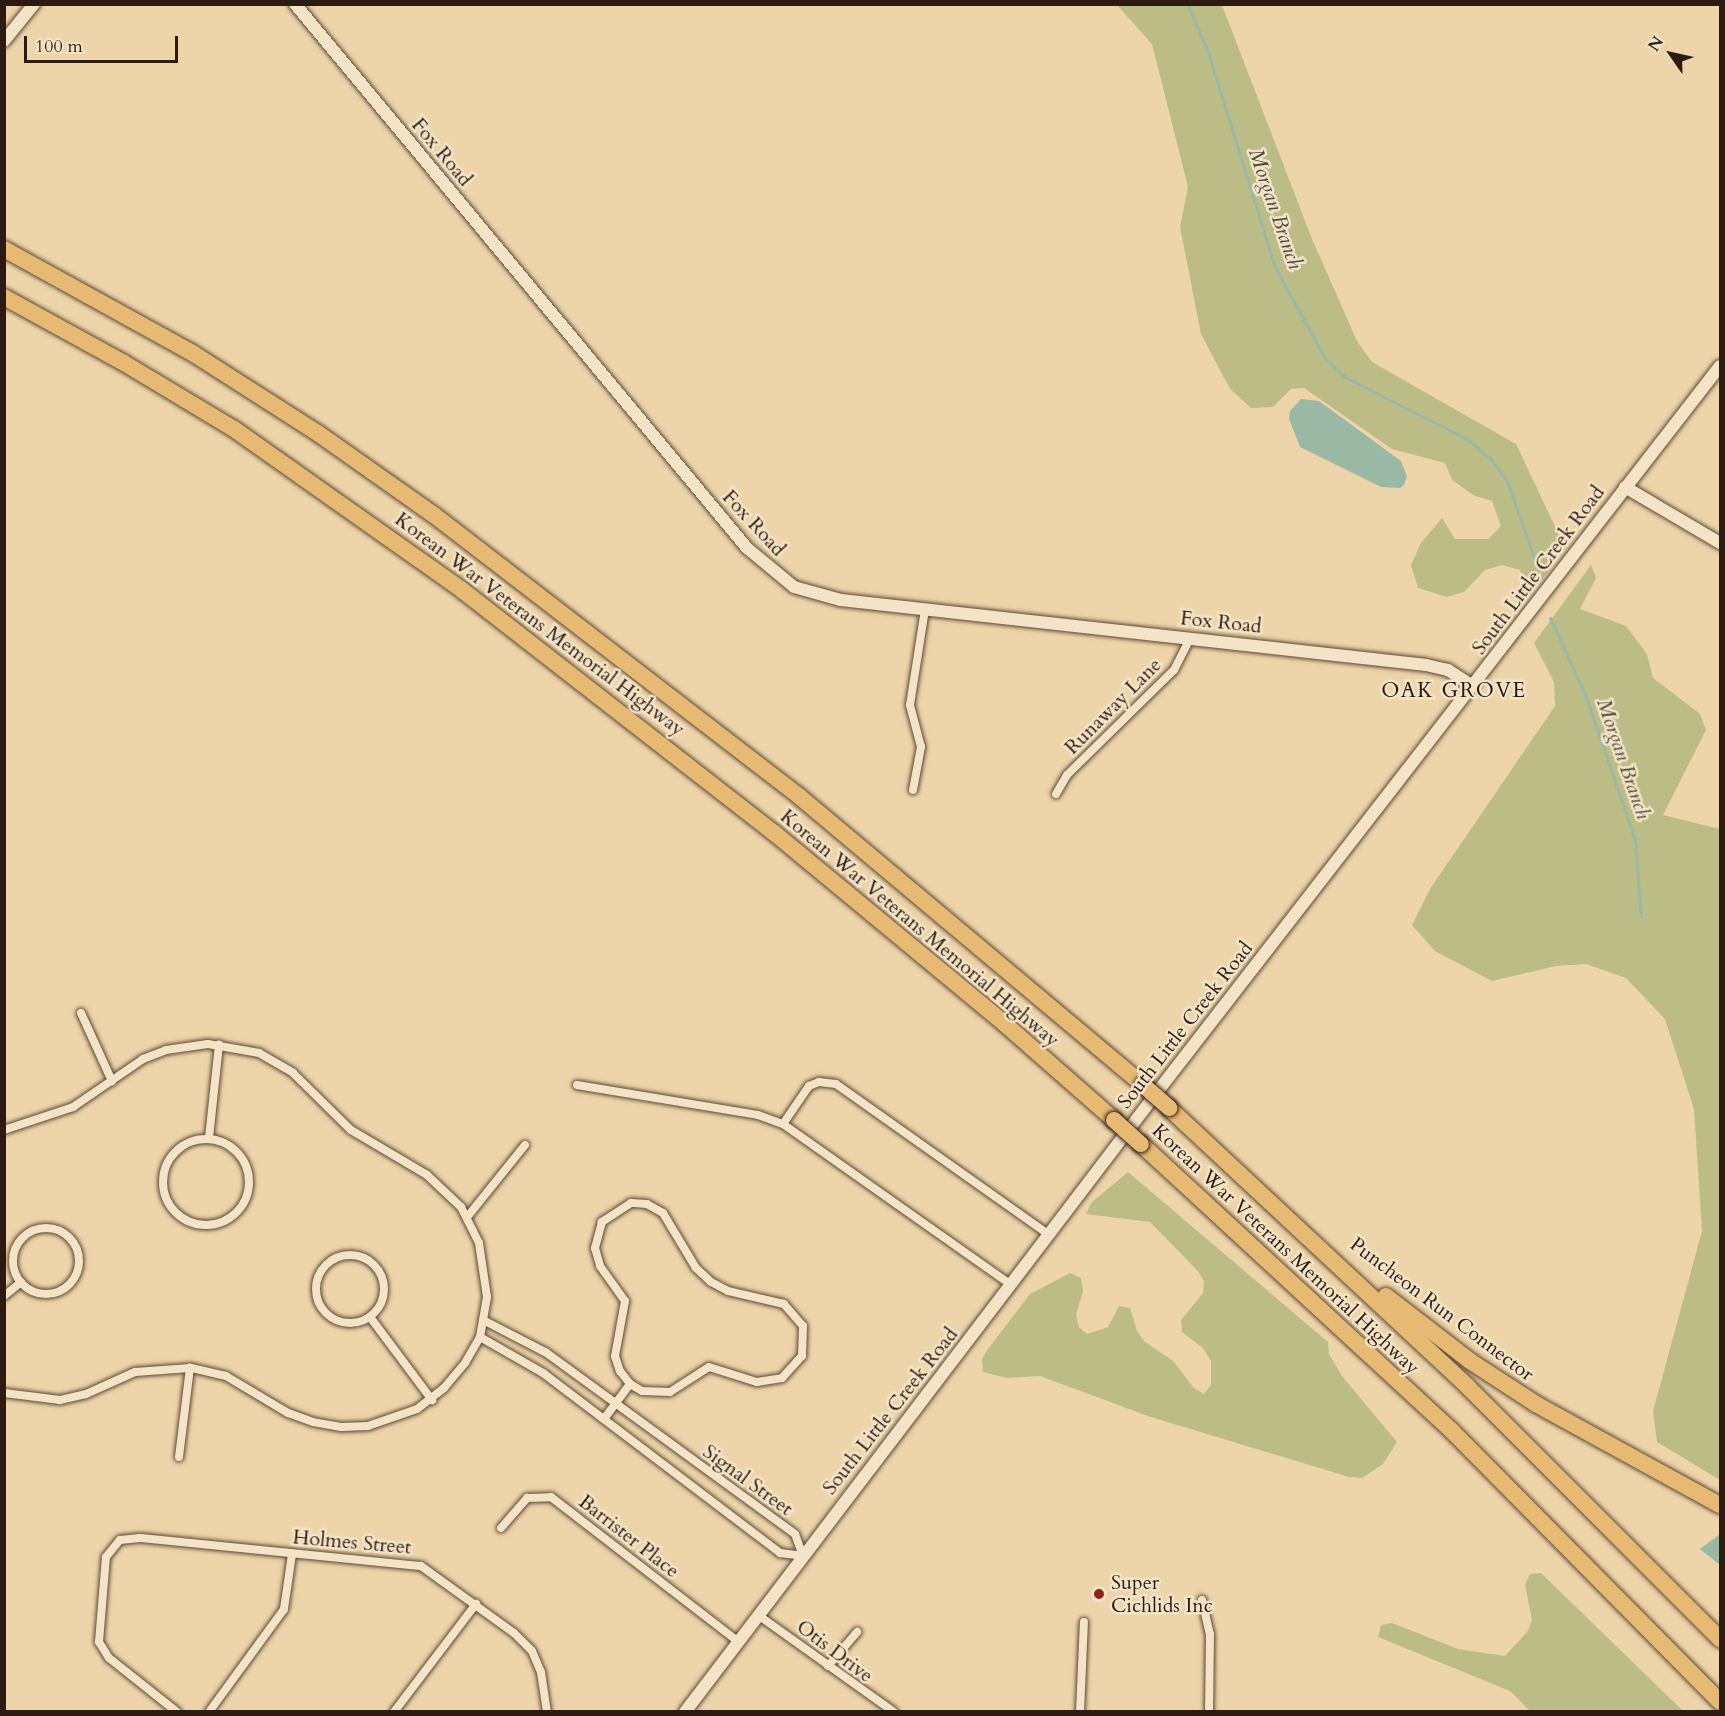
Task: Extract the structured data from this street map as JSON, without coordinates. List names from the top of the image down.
{
  "streets": {
    "highway": ["Korean War Veterans Memorial Highway", "Puncheon Run Connector"],
    "street": [
      "Fox Road",
      "South Little Creek Road",
      "Runaway Lane",
      "Signal Street",
      "Barrister Place",
      "Holmes Street",
      "Otis Drive"
    ]
  },
  "crossings": [
    ["Fox Road", "South Little Creek Road"],
    ["Fox Road", "Runaway Lane"],
    ["South Little Creek Road", "Signal Street"],
    ["South Little Creek Road", "Barrister Place"],
    ["South Little Creek Road", "Otis Drive"],
    ["Korean War Veterans Memorial Highway", "Puncheon Run Connector"]
  ],
  "districts": ["OAK GROVE"],
  "water": ["Morgan Branch"],
  "places": ["Super Cichlids Inc"],
  "scale_bar": "100 m",
  "north": "top left"
}
